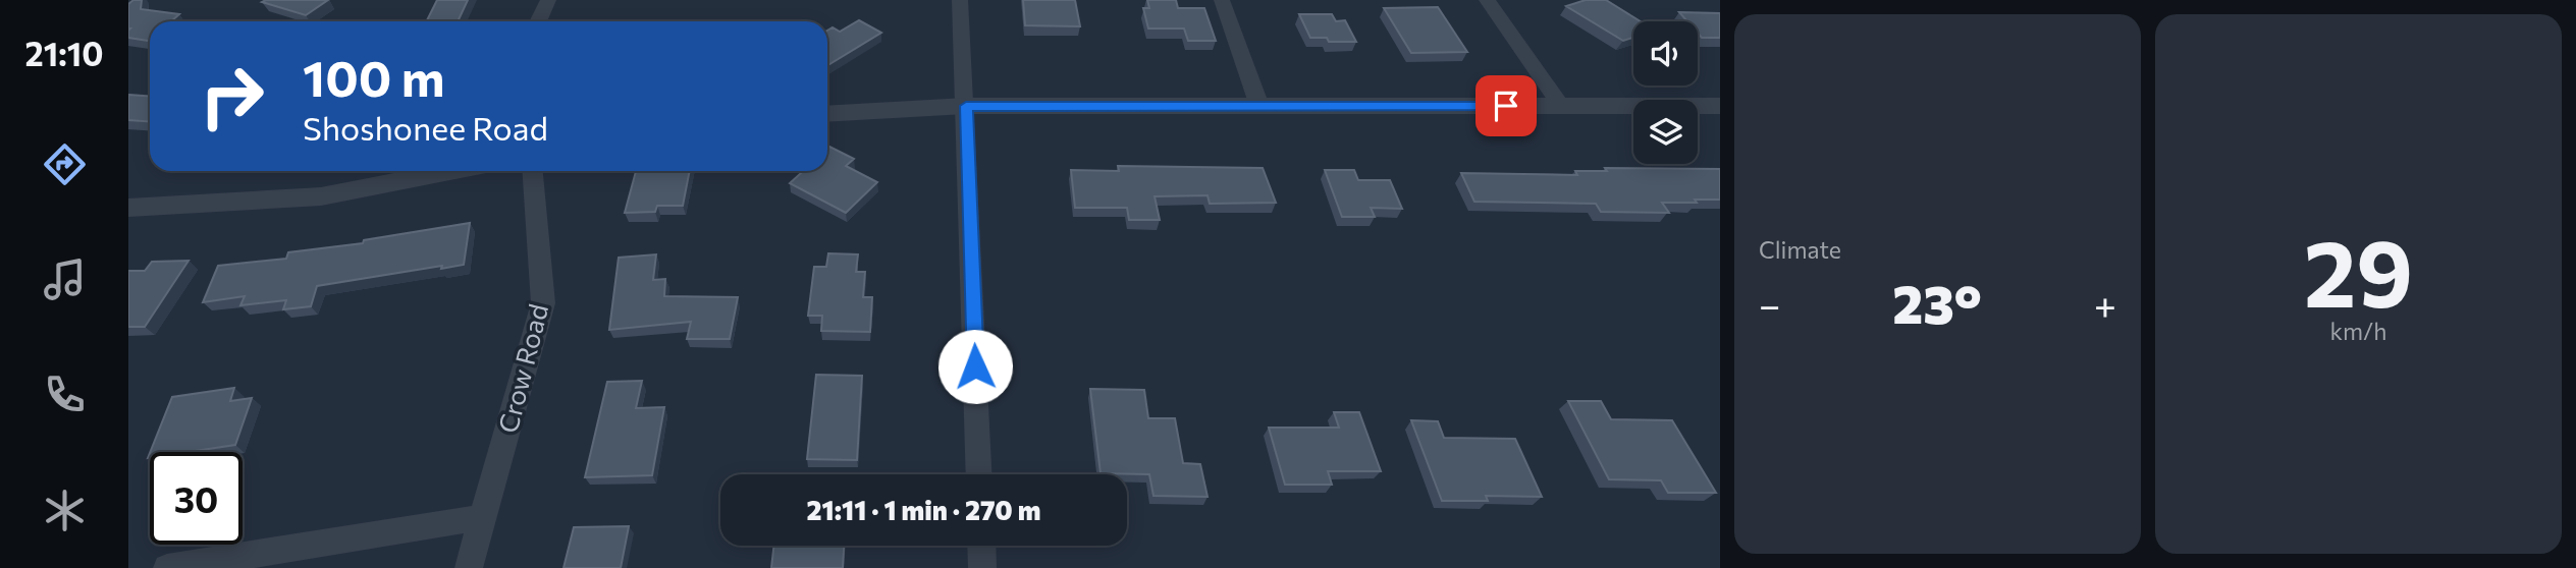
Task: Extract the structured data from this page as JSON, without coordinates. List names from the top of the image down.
{
  "streets": {
    "street": ["Crow Road"]
  },
  "page": {
    "tabs": "21:10",
    "tile": [
      "Climate",
      ["29", "km/h"]
    ],
    "turn": ["100 m", "Shoshonee Road"],
    "heat": ["−", "23°", "+"],
    "limit": "30",
    "trip": "21:11 · 1 min · 270 m"
  }
}
